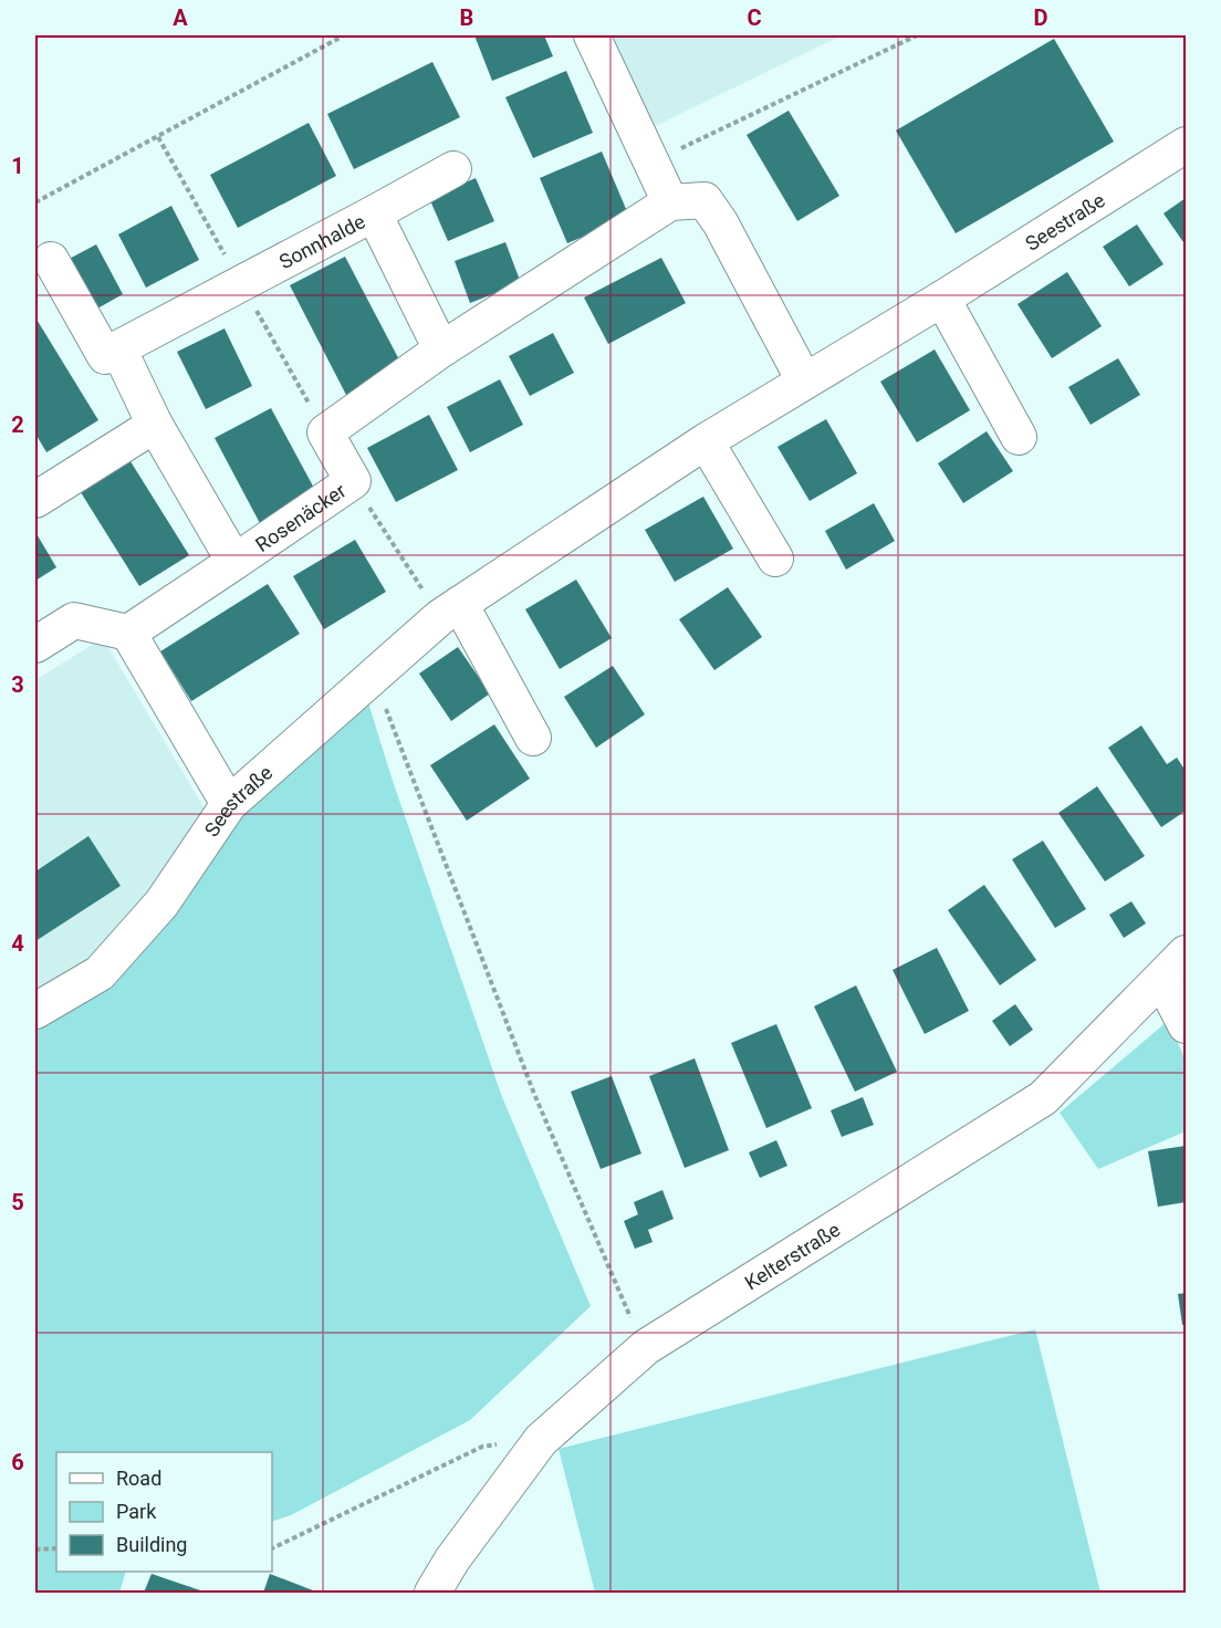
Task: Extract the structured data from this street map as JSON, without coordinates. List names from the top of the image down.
{
  "streets": {
    "street": [
      "Seestraße",
      "Sonnhalde",
      "Rosenäcker",
      "Kelterstraße"
    ]
  },
  "crossings": [
    ["Sonnhalde", "Rosenäcker"]
  ],
  "legend": ["Road", "Park", "Building"],
  "grid": {
    "columns": [
      "A",
      "B",
      "C",
      "D"
    ],
    "rows": [
      "1",
      "2",
      "3",
      "4",
      "5",
      "6"
    ]
  }
}
